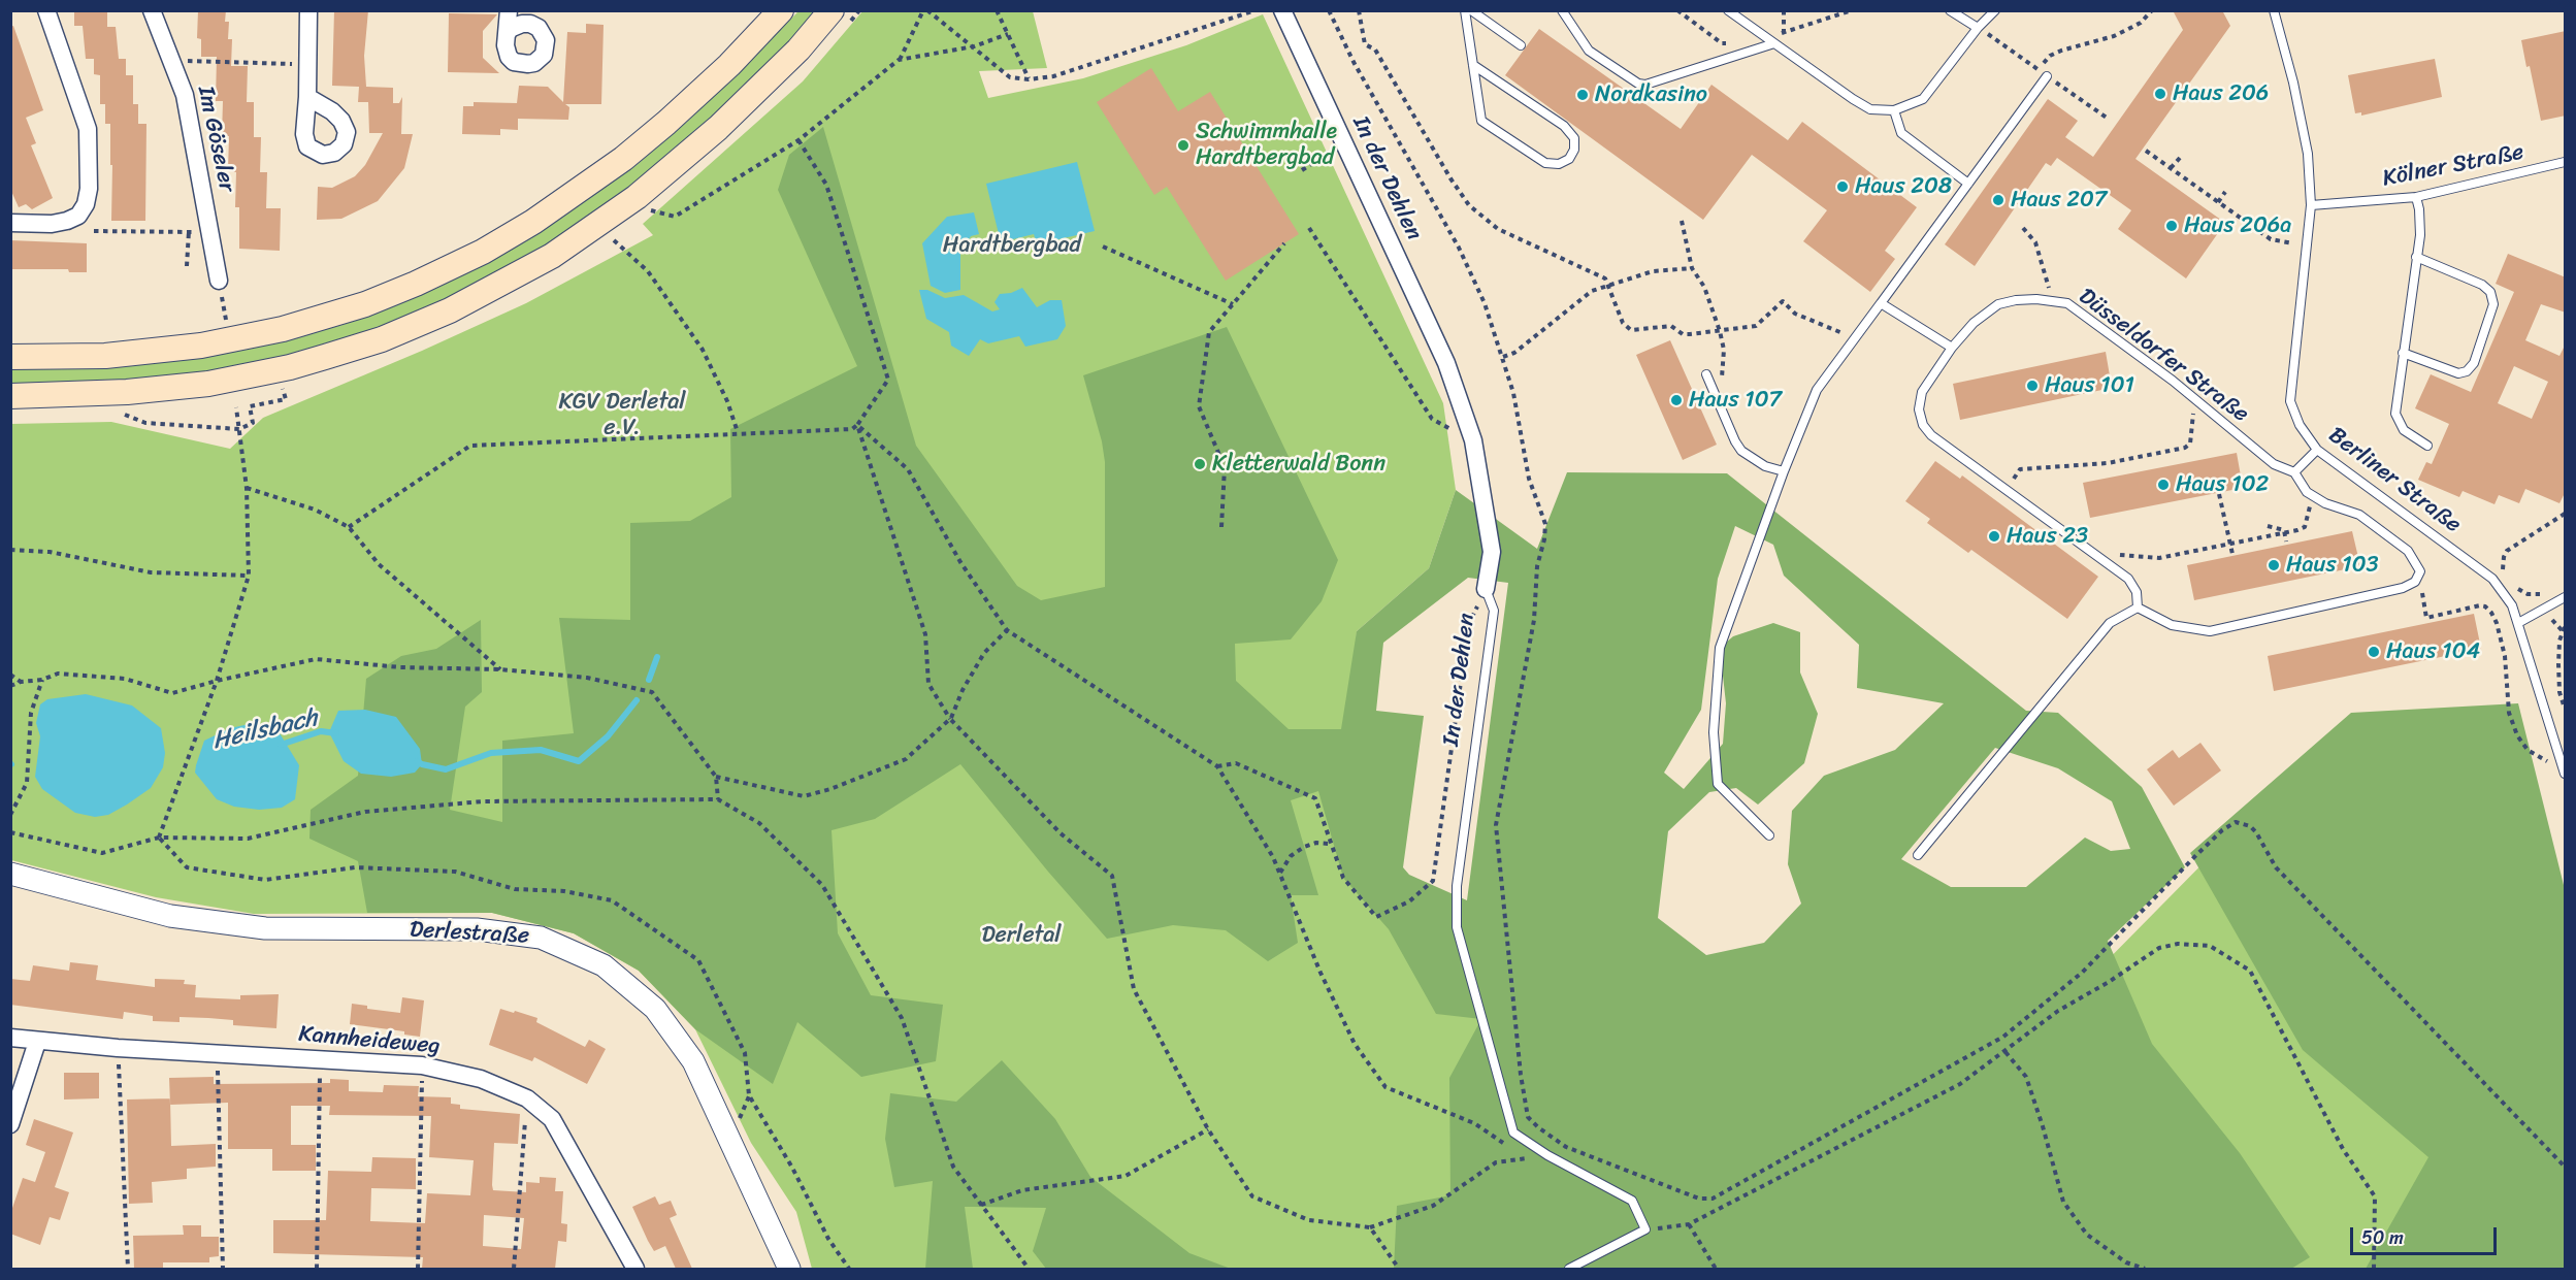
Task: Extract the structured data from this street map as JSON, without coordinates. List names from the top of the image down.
{
  "streets": {
    "street": [
      "Im Göseler",
      "In der Dehlen",
      "Derlestraße",
      "Kannheideweg"
    ],
    "lane": ["Kölner Straße", "Düsseldorfer Straße", "Berliner Straße"]
  },
  "crossings": [
    ["Kölner Straße", "Berliner Straße"]
  ],
  "water": ["Heilsbach"],
  "parks": ["Hardtbergbad", "KGV Derletal e.V.", "Derletal"],
  "places": [
    "Haus 206",
    "Nordkasino",
    "Schwimmhalle Hardtbergbad",
    "Haus 208",
    "Haus 207",
    "Haus 206a",
    "Haus 101",
    "Haus 107",
    "Kletterwald Bonn",
    "Haus 102",
    "Haus 23",
    "Haus 103",
    "Haus 104"
  ],
  "scale_bar": "50 m"
}
